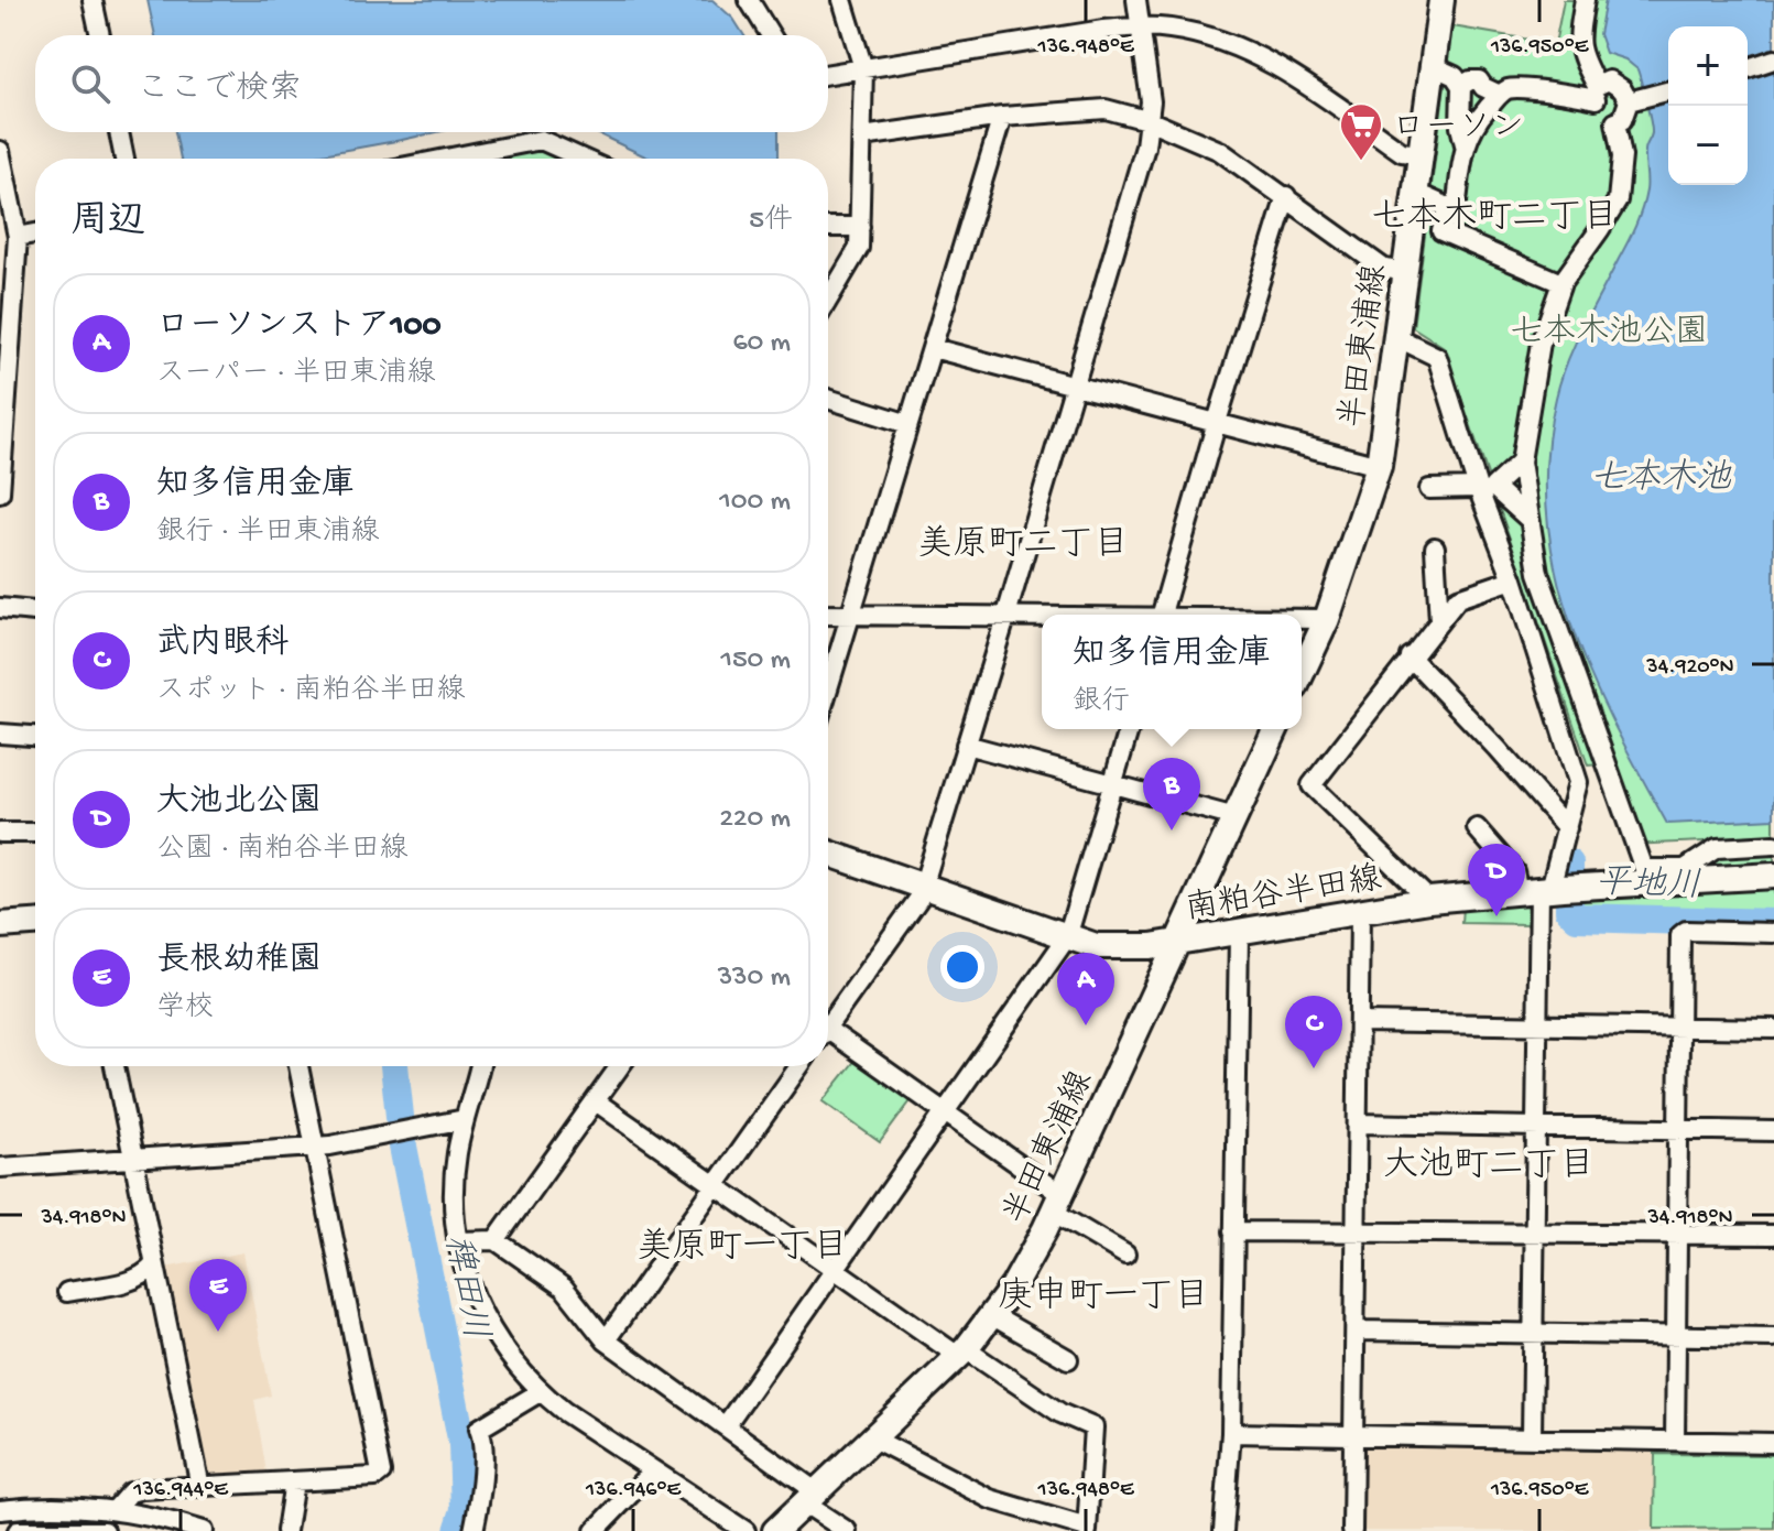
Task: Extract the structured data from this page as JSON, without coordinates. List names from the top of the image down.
{
  "streets": {
    "main road": ["半田東浦線", "南粕谷半田線"]
  },
  "crossings": [
    ["半田東浦線", "南粕谷半田線"]
  ],
  "districts": [
    "七本木町二丁目",
    "美原町二丁目",
    "大池町二丁目",
    "美原町一丁目",
    "庚申町一丁目"
  ],
  "water": ["七本木池", "平地川", "稗田川"],
  "parks": ["七本木池公園"],
  "places": {
    "supermarket": ["ローソン"]
  },
  "page": {
    "map_buttons": ["+", "−"],
    "search": "ここで検索",
    "heading": ["周辺", "5件"],
    "list": [
      {
        "mark": "A",
        "name": "ローソンストア100",
        "note": "スーパー · 半田東浦線",
        "value": "60 m"
      },
      {
        "mark": "B",
        "name": "知多信用金庫",
        "note": "銀行 · 半田東浦線",
        "value": "100 m"
      },
      {
        "mark": "C",
        "name": "武内眼科",
        "note": "スポット · 南粕谷半田線",
        "value": "150 m"
      },
      {
        "mark": "D",
        "name": "大池北公園",
        "note": "公園 · 南粕谷半田線",
        "value": "220 m"
      },
      {
        "mark": "E",
        "name": "長根幼稚園",
        "note": "学校",
        "value": "330 m"
      }
    ],
    "popup": ["知多信用金庫", "銀行"],
    "pins": [
      "B",
      "D",
      "A",
      "C",
      "E"
    ]
  },
  "coordinates": [
    "136.948°E",
    "136.950°E",
    "34.920°N",
    "34.918°N",
    "136.944°E",
    "136.946°E"
  ]
}
